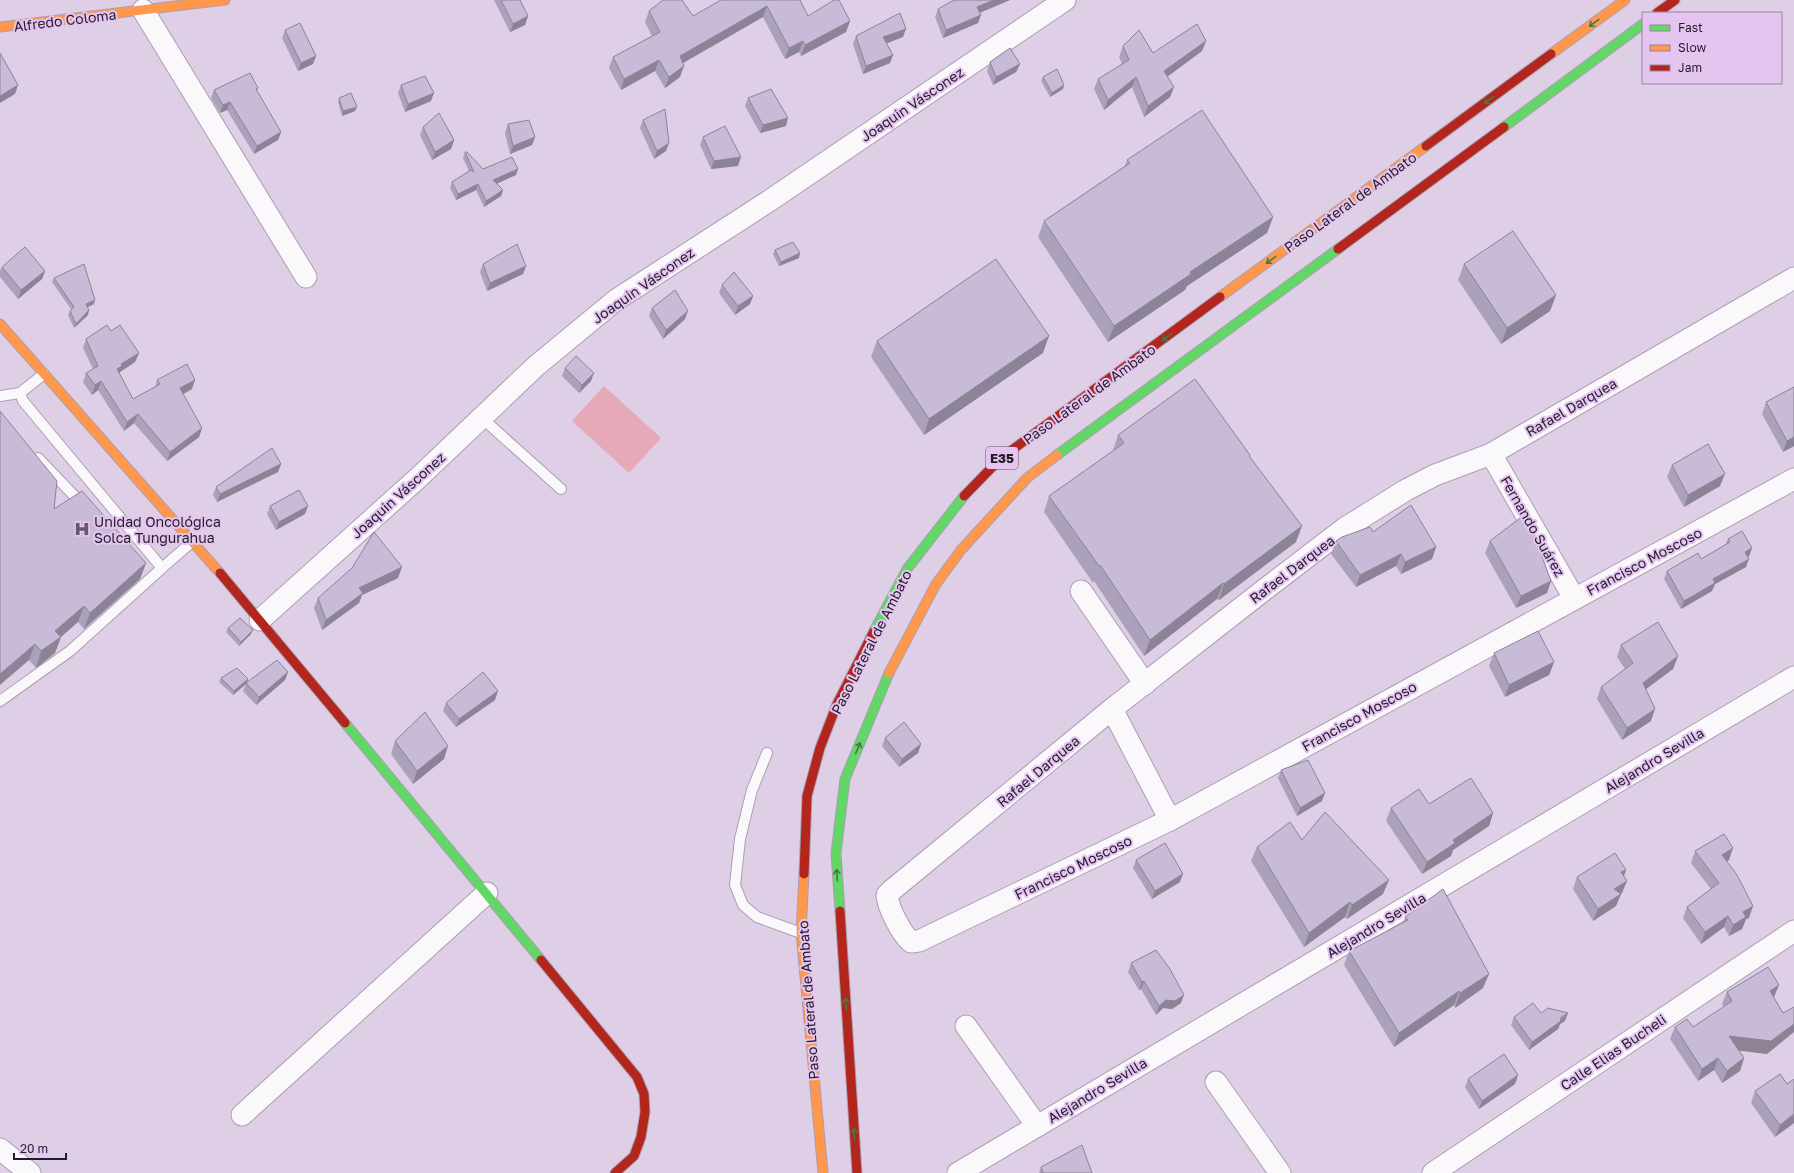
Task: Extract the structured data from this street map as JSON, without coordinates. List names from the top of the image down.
{
  "streets": {
    "main road": ["Alfredo Coloma", "Paso Lateral de Ambato", "E35"],
    "street": [
      "Joaquin Vásconez",
      "Rafael Darquea",
      "Fernando Suárez",
      "Francisco Moscoso",
      "Alejandro Sevilla",
      "Calle Elias Bucheli"
    ]
  },
  "crossings": [
    ["Rafael Darquea", "Fernando Suárez"],
    ["Rafael Darquea", "Francisco Moscoso"],
    ["Fernando Suárez", "Francisco Moscoso"]
  ],
  "places": {
    "hospital": ["Unidad Oncológica Solca Tungurahua"]
  },
  "legend": ["Fast", "Slow", "Jam"],
  "scale_bar": "20 m"
}
